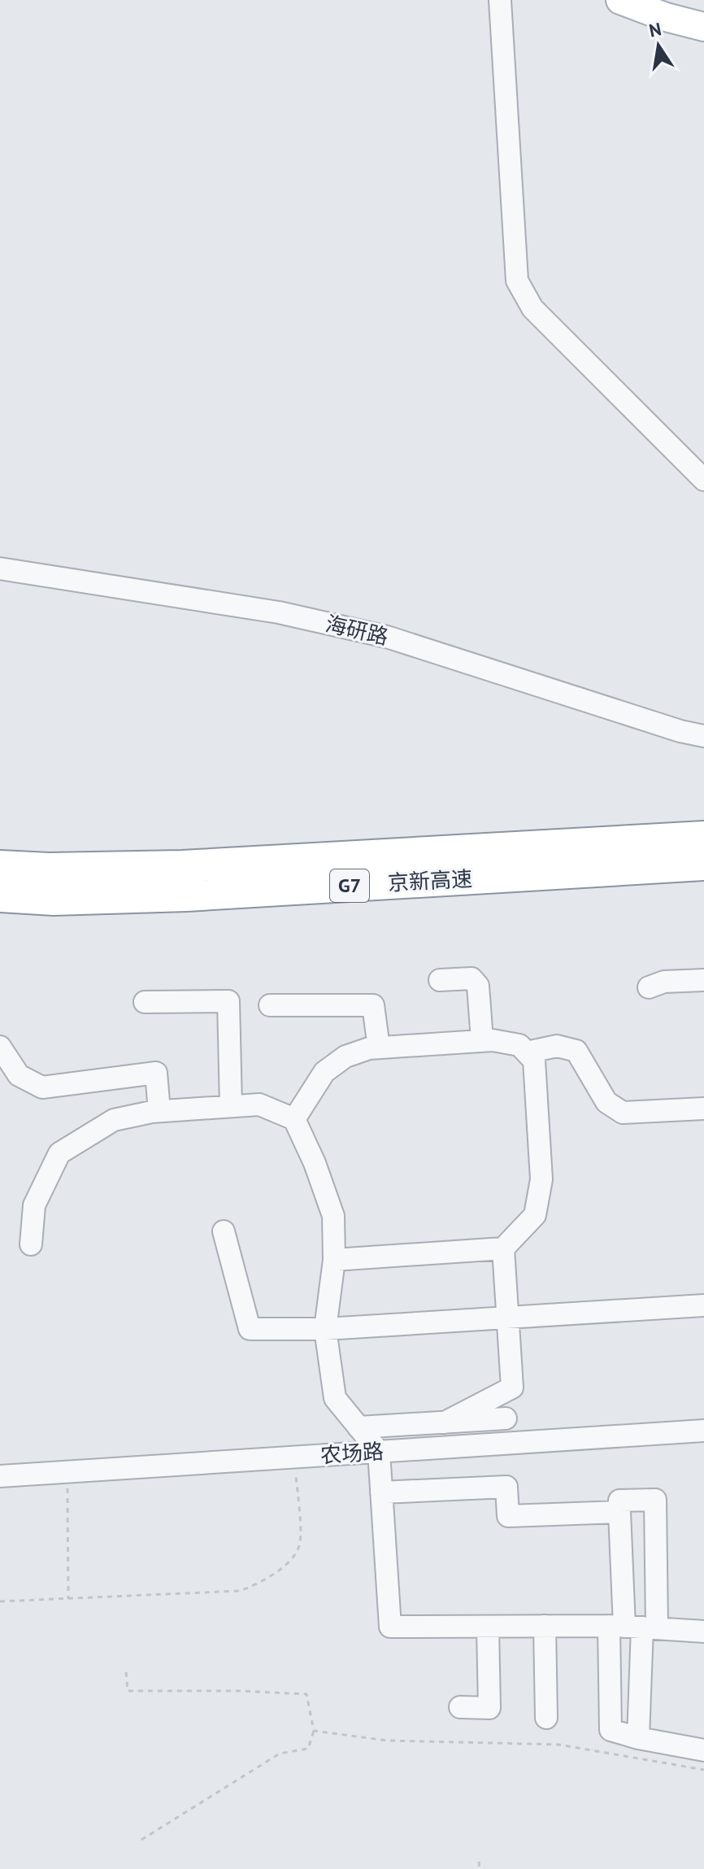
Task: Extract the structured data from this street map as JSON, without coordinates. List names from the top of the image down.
{
  "streets": {
    "highway": ["京新高速", "G7"],
    "street": ["海研路", "农场路"]
  },
  "north": "top"
}
